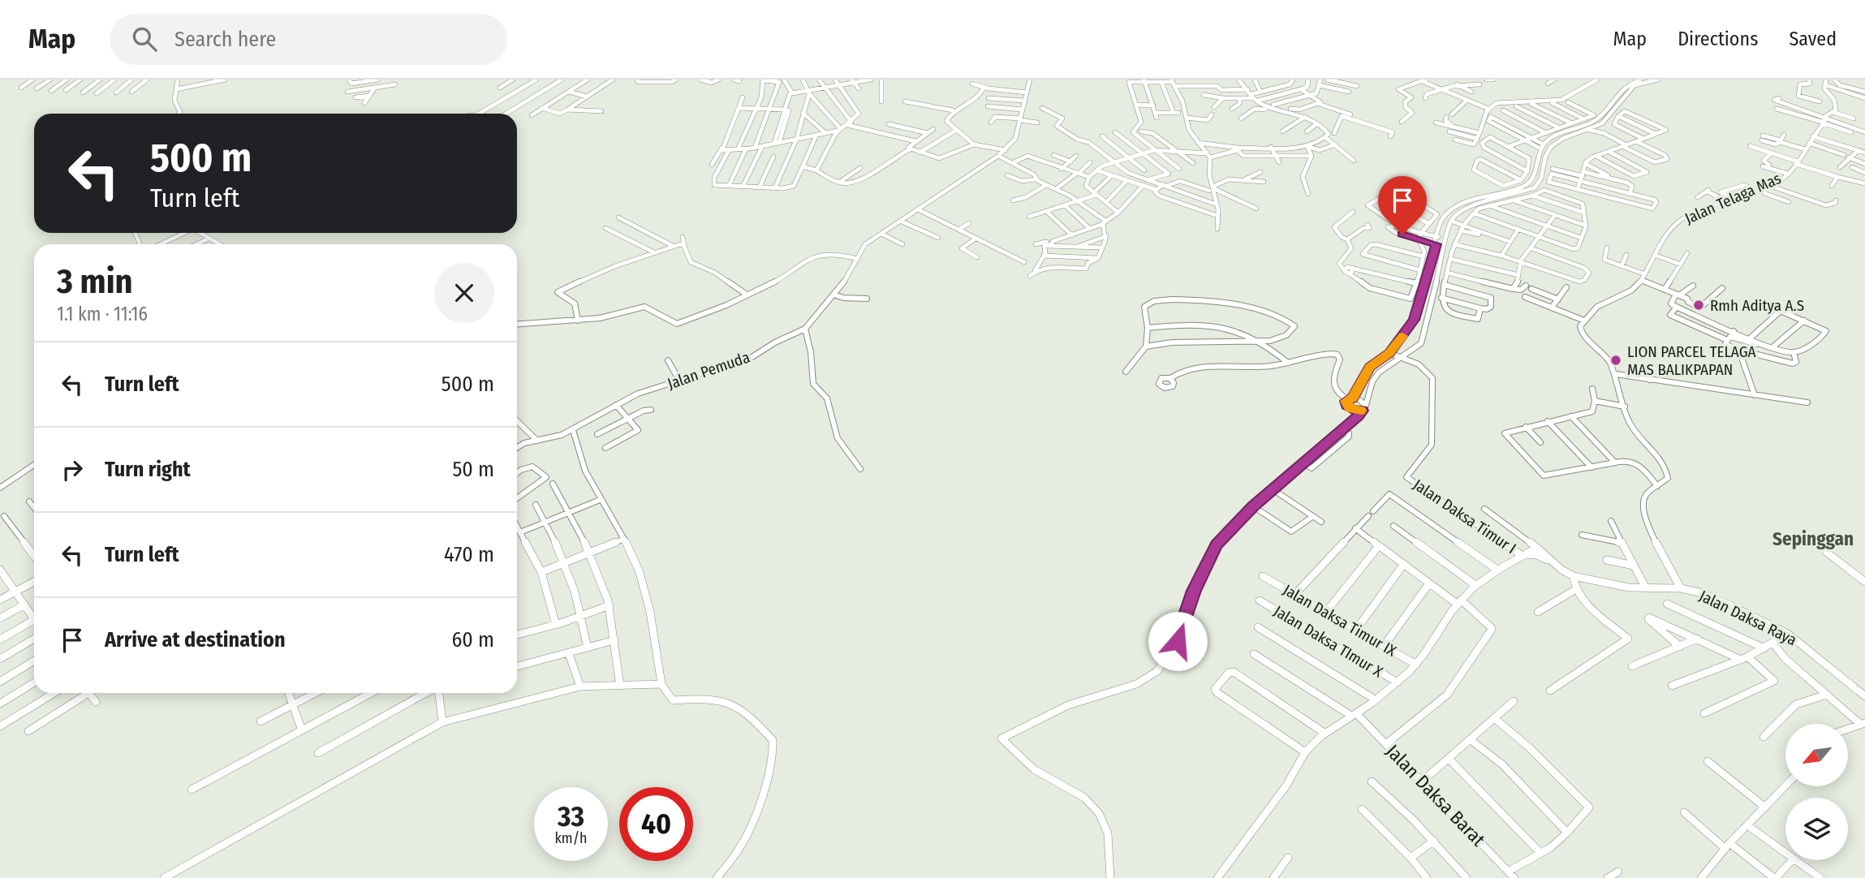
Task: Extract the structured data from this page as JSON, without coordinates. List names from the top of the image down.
{
  "streets": {
    "street": [
      "Jalan Telaga Mas",
      "Jalan Pemuda",
      "Jalan Daksa Timur I",
      "Jalan Daksa Raya",
      "Jalan Daksa Timur IX",
      "Jalan Daksa TImur X",
      "Jalan Daksa Barat"
    ]
  },
  "crossings": [
    ["Jalan Daksa Timur I", "Jalan Daksa Raya"]
  ],
  "districts": ["Sepinggan"],
  "places": ["Rmh Aditya A.S", "LION PARCEL TELAGA MAS BALIKPAPAN"],
  "north": "bottom left",
  "page": {
    "header": "Map",
    "search": "Search here",
    "nav": ["Map", "Directions", "Saved"],
    "turn": ["500 m", "Turn left"],
    "heading": ["3 min", "1.1 km · 11:16"],
    "list": [
      {
        "name": "Turn left",
        "value": "500 m"
      },
      {
        "name": "Turn right",
        "value": "50 m"
      },
      {
        "name": "Turn left",
        "value": "470 m"
      },
      {
        "name": "Arrive at destination",
        "value": "60 m"
      }
    ],
    "speed": "33 km/h",
    "limit": "40"
  }
}
